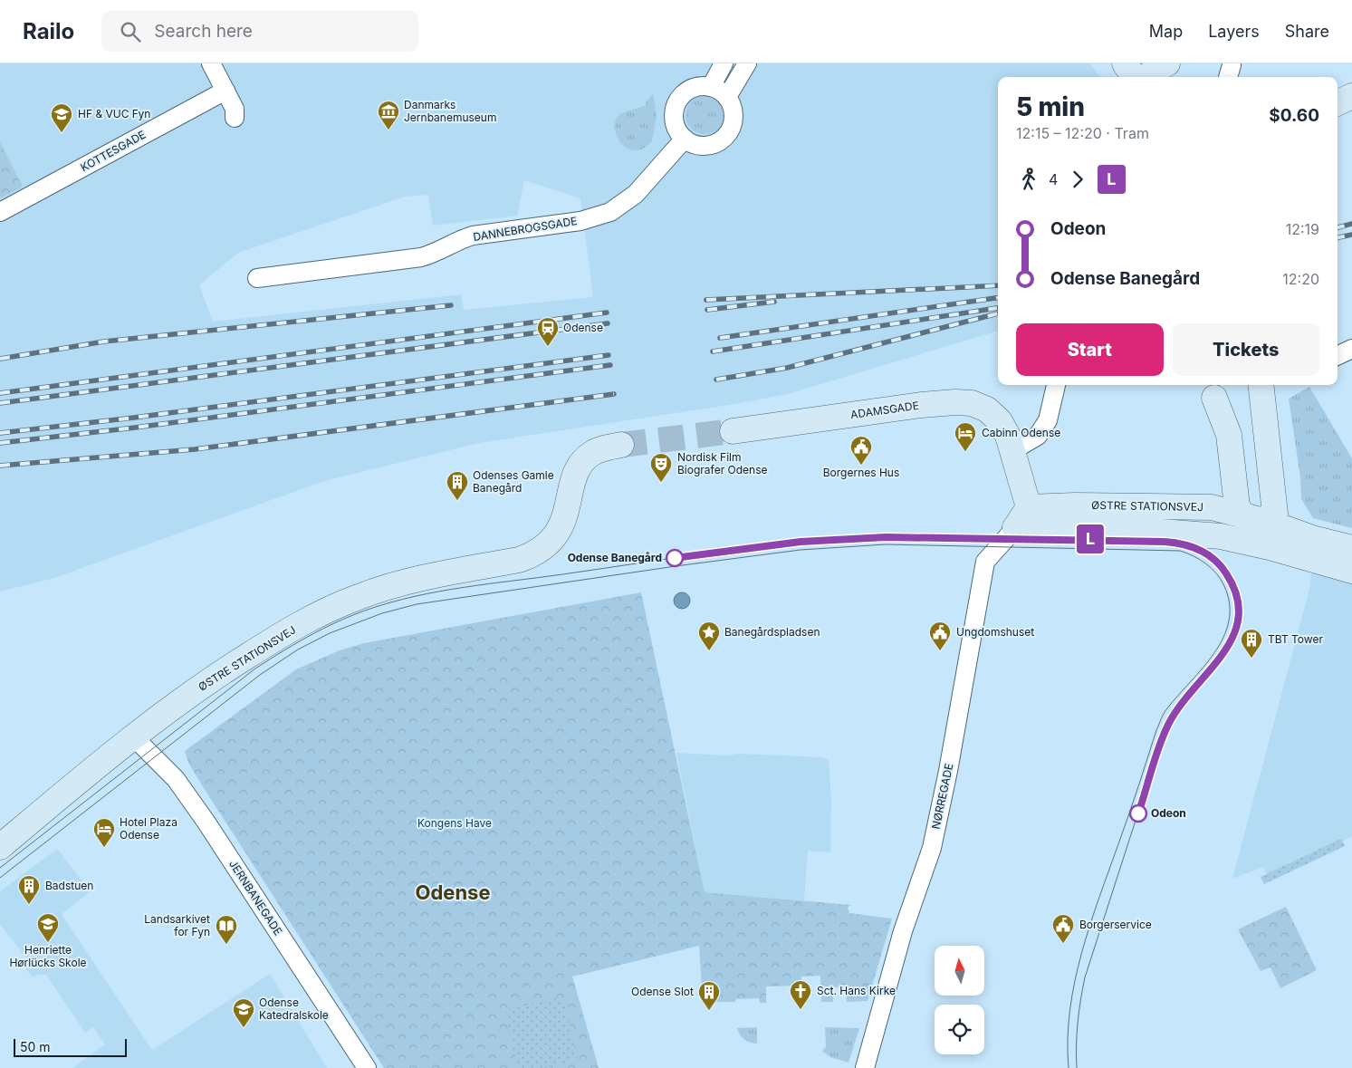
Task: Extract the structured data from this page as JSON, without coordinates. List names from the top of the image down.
{
  "streets": {
    "street": [
      "KOTTESGADE",
      "DANNEBROGSGADE",
      "ADAMSGADE",
      "ØSTRE STATIONSVEJ",
      "NØRREGADE",
      "JERNBANEGADE"
    ]
  },
  "crossings": [
    ["ADAMSGADE", "ØSTRE STATIONSVEJ"],
    ["ØSTRE STATIONSVEJ", "NØRREGADE"],
    ["ØSTRE STATIONSVEJ", "JERNBANEGADE"]
  ],
  "districts": ["Odense"],
  "parks": ["Kongens Have"],
  "places": {
    "museum": ["Danmarks Jernbanemuseum"],
    "school or university": ["HF & VUC Fyn", "Henriette Hørlücks Skole", "Odense Katedralskole"],
    "station": ["Odense"],
    "hotel": ["Cabinn Odense", "Hotel Plaza Odense"],
    "public building": ["Borgernes Hus", "Ungdomshuset", "Borgerservice"],
    "theatre": ["Nordisk Film Biografer Odense"],
    "building": [
      "Odenses Gamle Banegård",
      "TBT Tower",
      "Badstuen",
      "Odense Slot"
    ],
    "other": ["Odense Banegård", "Odeon"],
    "place": ["Banegårdspladsen"],
    "library": ["Landsarkivet for Fyn"],
    "church": ["Sct. Hans Kirke"]
  },
  "lines": ["tram line L"],
  "scale_bar": "50 m",
  "north": "top",
  "page": {
    "header": "Railo",
    "search": "Search here",
    "nav": ["Map", "Layers", "Share"],
    "on_map": "L",
    "heading": ["5 min", "12:15 – 12:20 · Tram", "$0.60"],
    "legs": ["4", "L"],
    "list": [
      {
        "name": "Odeon",
        "value": "12:19"
      },
      {
        "name": "Odense Banegård",
        "value": "12:20"
      }
    ],
    "buttons": ["Start", "Tickets"],
    "scale": "50 m"
  }
}
